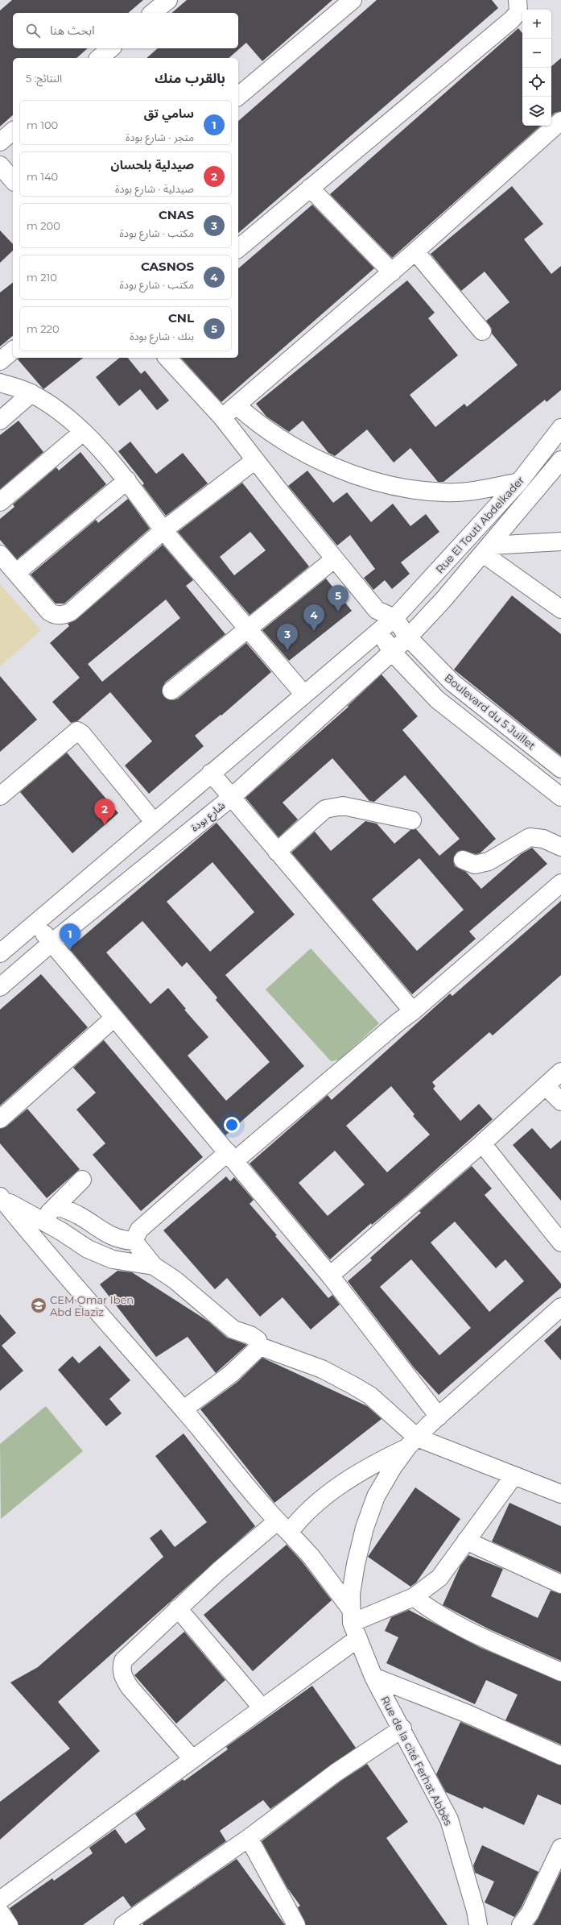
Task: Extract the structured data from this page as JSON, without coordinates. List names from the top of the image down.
{
  "streets": {
    "street": [
      "Rue El Touti Abdelkader",
      "Boulevard du 5 Juillet",
      "شارع بودة",
      "Rue de la cité Ferhat Abbès"
    ]
  },
  "crossings": [
    ["Rue El Touti Abdelkader", "Boulevard du 5 Juillet"],
    ["Rue El Touti Abdelkader", "شارع بودة"],
    ["Boulevard du 5 Juillet", "شارع بودة"]
  ],
  "places": {
    "school or university": ["CEM Omar Iben Abd Elaziz"]
  },
  "page": {
    "map_buttons": ["+", "−"],
    "search": "ابحث هنا",
    "heading": ["بالقرب منك", "النتائج: 5"],
    "list": [
      {
        "mark": "1",
        "name": "سامي تق",
        "note": "متجر · شارع بودة",
        "value": "100 m"
      },
      {
        "mark": "2",
        "name": "صيدلية بلحسان",
        "note": "صيدلية · شارع بودة",
        "value": "140 m"
      },
      {
        "mark": "3",
        "name": "CNAS",
        "note": "مكتب · شارع بودة",
        "value": "200 m"
      },
      {
        "mark": "4",
        "name": "CASNOS",
        "note": "مكتب · شارع بودة",
        "value": "210 m"
      },
      {
        "mark": "5",
        "name": "CNL",
        "note": "بنك · شارع بودة",
        "value": "220 m"
      }
    ],
    "pins": [
      "5",
      "4",
      "3",
      "2",
      "1"
    ]
  }
}
